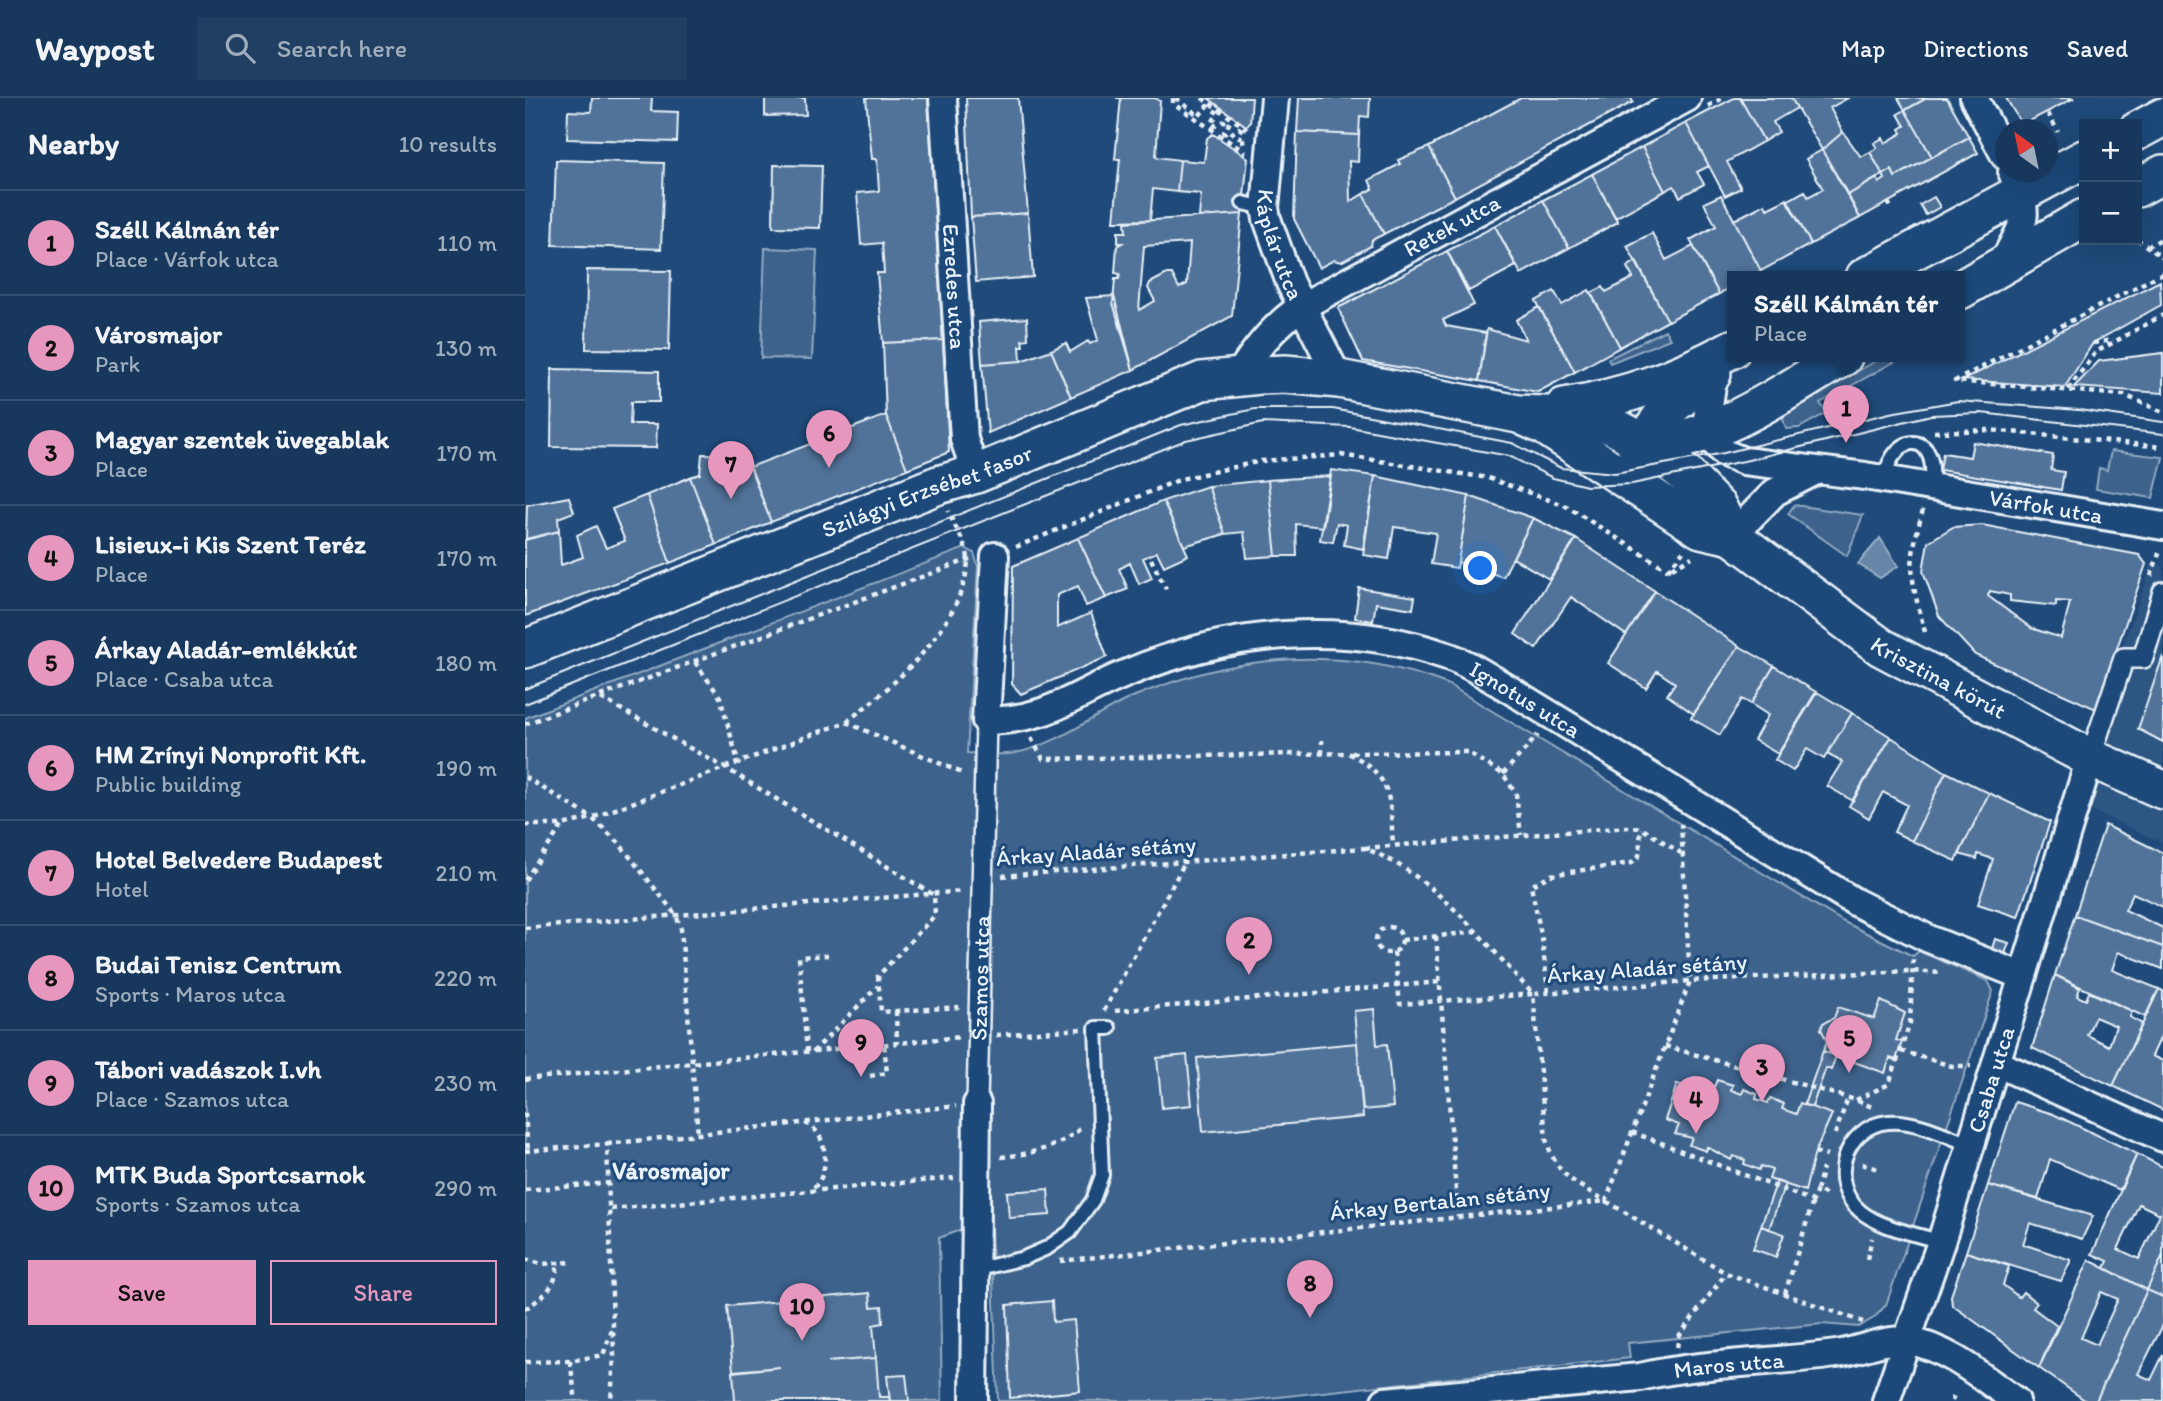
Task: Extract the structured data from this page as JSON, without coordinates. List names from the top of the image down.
{
  "streets": {
    "main road": ["Szilágyi Erzsébet fasor", "Krisztina körút"],
    "street": [
      "Retek utca",
      "Káplár utca",
      "Ezredes utca",
      "Várfok utca",
      "Ignotus utca",
      "Szamos utca",
      "Csaba utca",
      "Maros utca"
    ],
    "path": ["Árkay Aladár sétány", "Árkay Bertalan sétány"]
  },
  "crossings": [
    ["Retek utca", "Káplár utca"],
    ["Retek utca", "Szilágyi Erzsébet fasor"],
    ["Káplár utca", "Szilágyi Erzsébet fasor"],
    ["Ezredes utca", "Szilágyi Erzsébet fasor"],
    ["Szilágyi Erzsébet fasor", "Krisztina körút"],
    ["Krisztina körút", "Csaba utca"],
    ["Ignotus utca", "Szamos utca"],
    ["Ignotus utca", "Csaba utca"],
    ["Árkay Aladár sétány", "Szamos utca"],
    ["Csaba utca", "Maros utca"]
  ],
  "districts": ["Városmajor"],
  "north": "top left",
  "page": {
    "header": "Waypost",
    "search": "Search here",
    "nav": ["Map", "Directions", "Saved"],
    "heading": ["Nearby", "10 results"],
    "map_buttons": ["+", "−"],
    "list": [
      {
        "mark": "1",
        "name": "Széll Kálmán tér",
        "note": "Place · Várfok utca",
        "value": "110 m"
      },
      {
        "mark": "2",
        "name": "Városmajor",
        "note": "Park",
        "value": "130 m"
      },
      {
        "mark": "3",
        "name": "Magyar szentek üvegablak",
        "note": "Place",
        "value": "170 m"
      },
      {
        "mark": "4",
        "name": "Lisieux-i Kis Szent Teréz",
        "note": "Place",
        "value": "170 m"
      },
      {
        "mark": "5",
        "name": "Árkay Aladár-emlékkút",
        "note": "Place · Csaba utca",
        "value": "180 m"
      },
      {
        "mark": "6",
        "name": "HM Zrínyi Nonprofit Kft.",
        "note": "Public building",
        "value": "190 m"
      },
      {
        "mark": "7",
        "name": "Hotel Belvedere Budapest",
        "note": "Hotel",
        "value": "210 m"
      },
      {
        "mark": "8",
        "name": "Budai Tenisz Centrum",
        "note": "Sports · Maros utca",
        "value": "220 m"
      },
      {
        "mark": "9",
        "name": "Tábori vadászok I.vh",
        "note": "Place · Szamos utca",
        "value": "230 m"
      },
      {
        "mark": "10",
        "name": "MTK Buda Sportcsarnok",
        "note": "Sports · Szamos utca",
        "value": "290 m"
      }
    ],
    "popup": ["Széll Kálmán tér", "Place"],
    "pins": [
      "1",
      "6",
      "7",
      "2",
      "5",
      "9",
      "3",
      "4",
      "8",
      "10"
    ],
    "buttons": ["Save", "Share"]
  }
}
